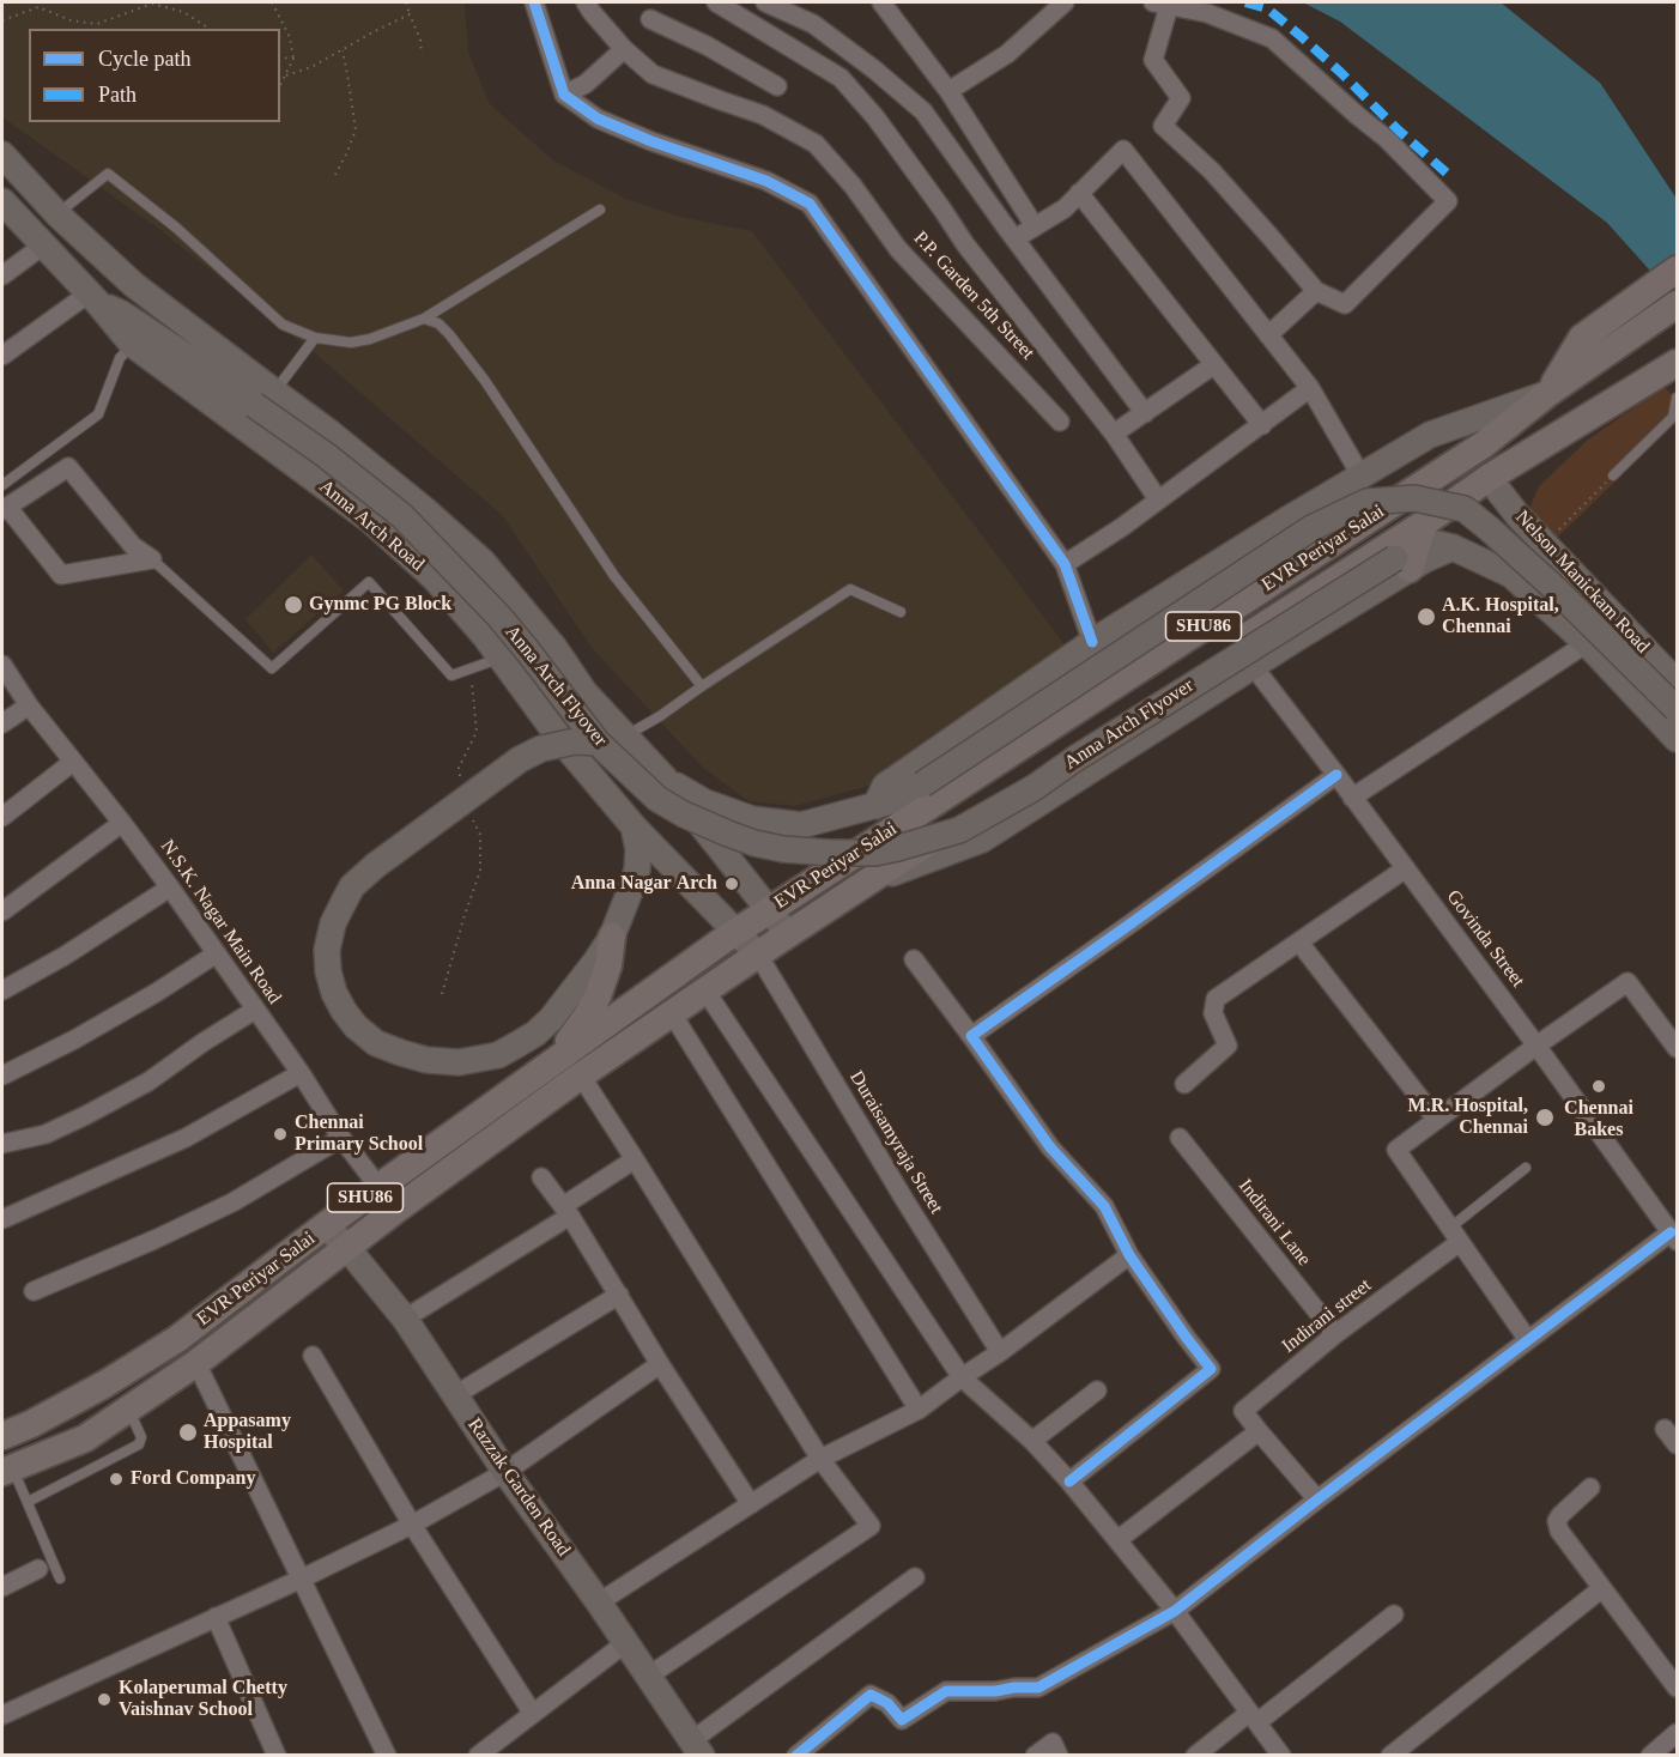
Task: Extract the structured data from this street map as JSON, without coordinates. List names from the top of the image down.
{
  "streets": {
    "main road": [
      "Anna Arch Road",
      "EVR Periyar Salai",
      "Nelson Manickam Road",
      "SHU86",
      "Anna Arch Flyover",
      "Razzak Garden Road"
    ],
    "street": [
      "P.P. Garden 5th Street",
      "N.S.K. Nagar Main Road",
      "Govinda Street",
      "Duraisamyraja Street",
      "Indirani Lane",
      "Indirani street"
    ]
  },
  "crossings": [
    ["Anna Arch Road", "EVR Periyar Salai"],
    ["Anna Arch Road", "Anna Arch Flyover"],
    ["Anna Arch Road", "Duraisamyraja Street"],
    ["EVR Periyar Salai", "Nelson Manickam Road"],
    ["EVR Periyar Salai", "Anna Arch Flyover"],
    ["EVR Periyar Salai", "N.S.K. Nagar Main Road"],
    ["EVR Periyar Salai", "Duraisamyraja Street"],
    ["EVR Periyar Salai", "Razzak Garden Road"],
    ["Nelson Manickam Road", "Anna Arch Flyover"],
    ["Indirani Lane", "Indirani street"]
  ],
  "places": [
    "Gynmc PG Block",
    "A.K. Hospital, Chennai",
    "Anna Nagar Arch",
    "Chennai Bakes",
    "M.R. Hospital, Chennai",
    "Chennai Primary School",
    "Appasamy Hospital",
    "Ford Company",
    "Kolaperumal Chetty Vaishnav School"
  ],
  "legend": ["Cycle path", "Path"]
}
